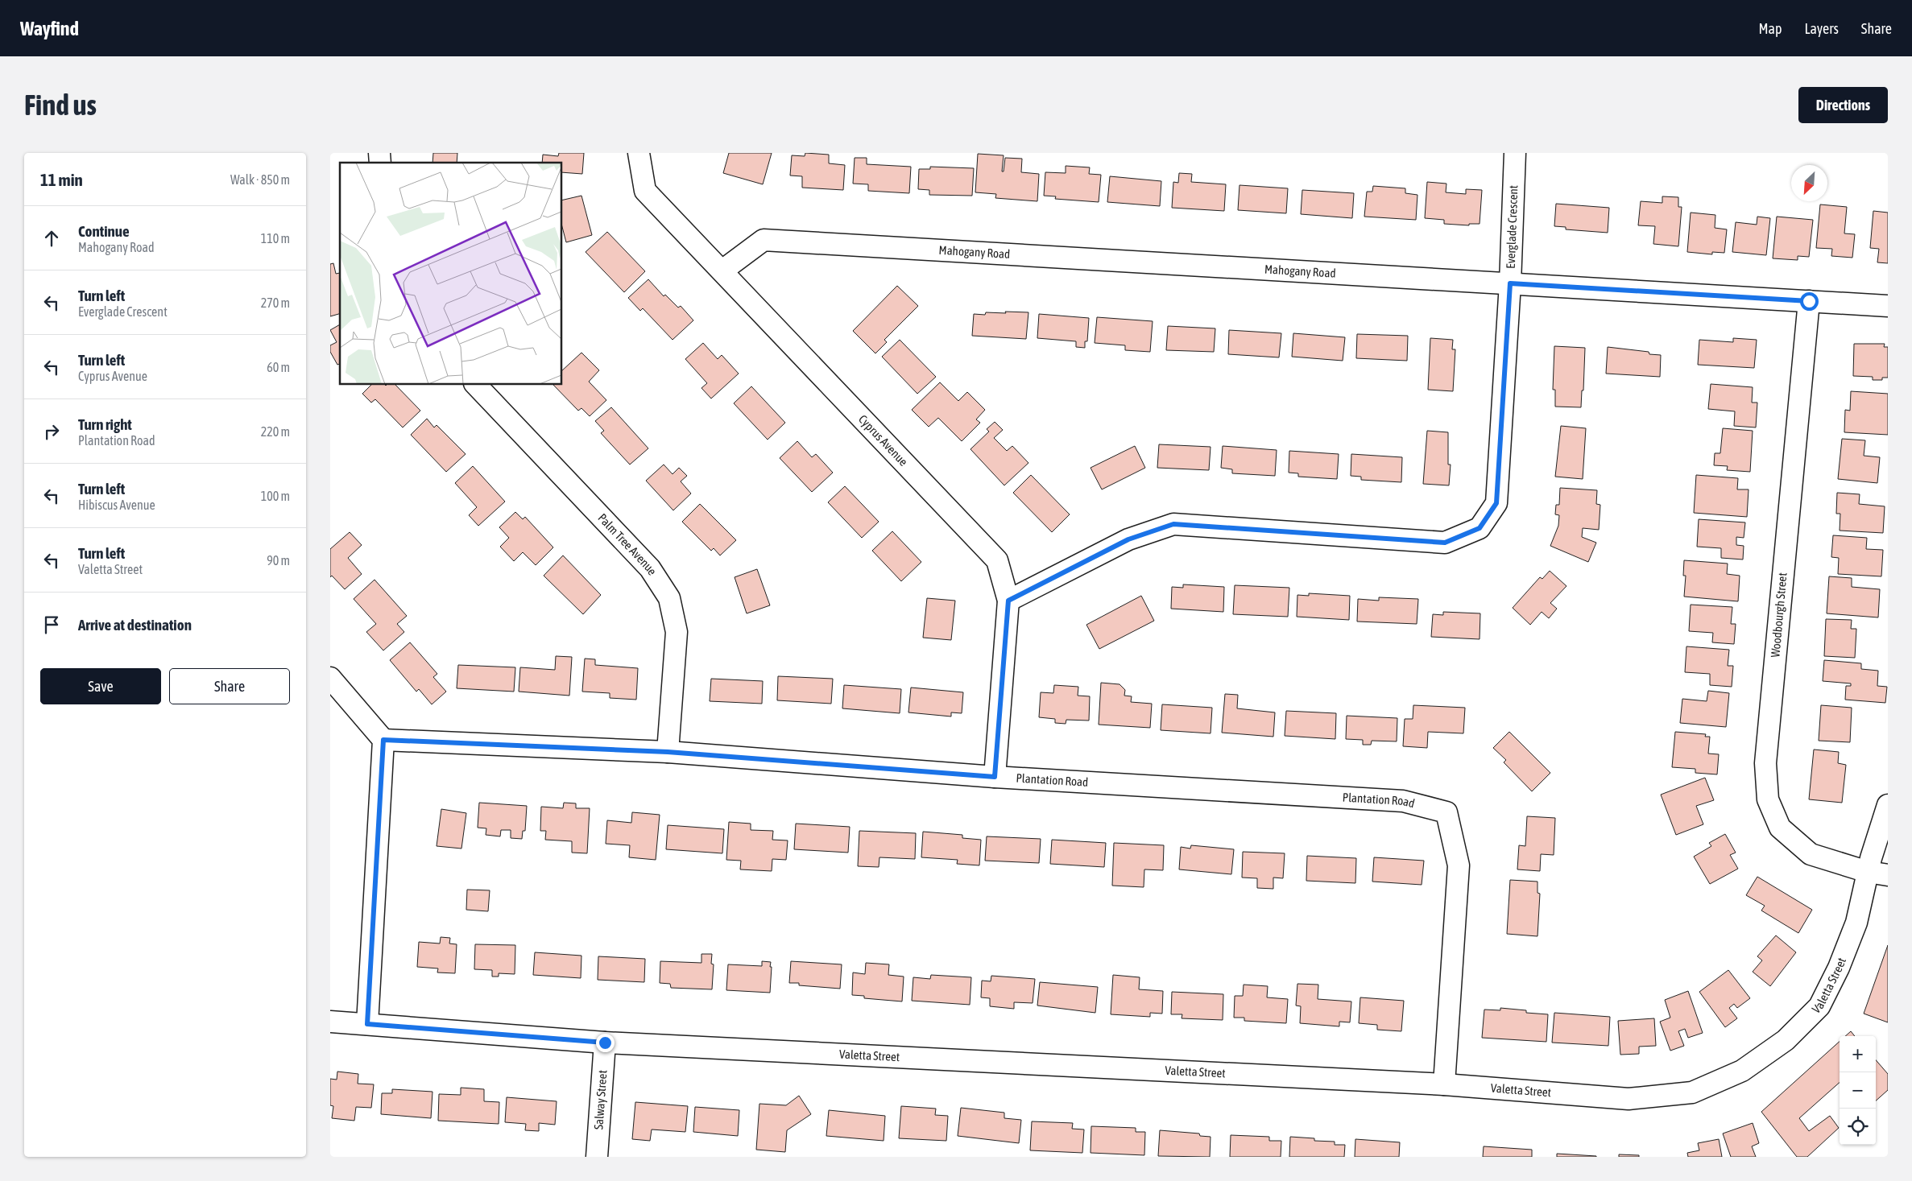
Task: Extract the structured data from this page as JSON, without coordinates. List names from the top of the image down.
{
  "streets": {
    "street": [
      "Everglade Crescent",
      "Mahogany Road",
      "Cyprus Avenue",
      "Palm Tree Avenue",
      "Woodbourgh Street",
      "Plantation Road",
      "Valetta Street",
      "Salway Street"
    ]
  },
  "crossings": [
    ["Everglade Crescent", "Mahogany Road"],
    ["Everglade Crescent", "Cyprus Avenue"],
    ["Mahogany Road", "Cyprus Avenue"],
    ["Mahogany Road", "Woodbourgh Street"],
    ["Cyprus Avenue", "Plantation Road"],
    ["Palm Tree Avenue", "Plantation Road"],
    ["Woodbourgh Street", "Valetta Street"],
    ["Plantation Road", "Valetta Street"],
    ["Valetta Street", "Salway Street"]
  ],
  "north": "bottom left",
  "page": {
    "header": "Wayfind",
    "nav": ["Map", "Layers", "Share"],
    "buttons": [
      "Directions",
      ["Save", "Share"]
    ],
    "title": "Find us",
    "heading": ["11 min", "Walk · 850 m"],
    "list": [
      ["Continue", "Mahogany Road", "110 m"],
      ["Turn left", "Everglade Crescent", "270 m"],
      ["Turn left", "Cyprus Avenue", "60 m"],
      ["Turn right", "Plantation Road", "220 m"],
      ["Turn left", "Hibiscus Avenue", "100 m"],
      ["Turn left", "Valetta Street", "90 m"],
      "Arrive at destination"
    ],
    "map_buttons": ["+", "−"]
  }
}
